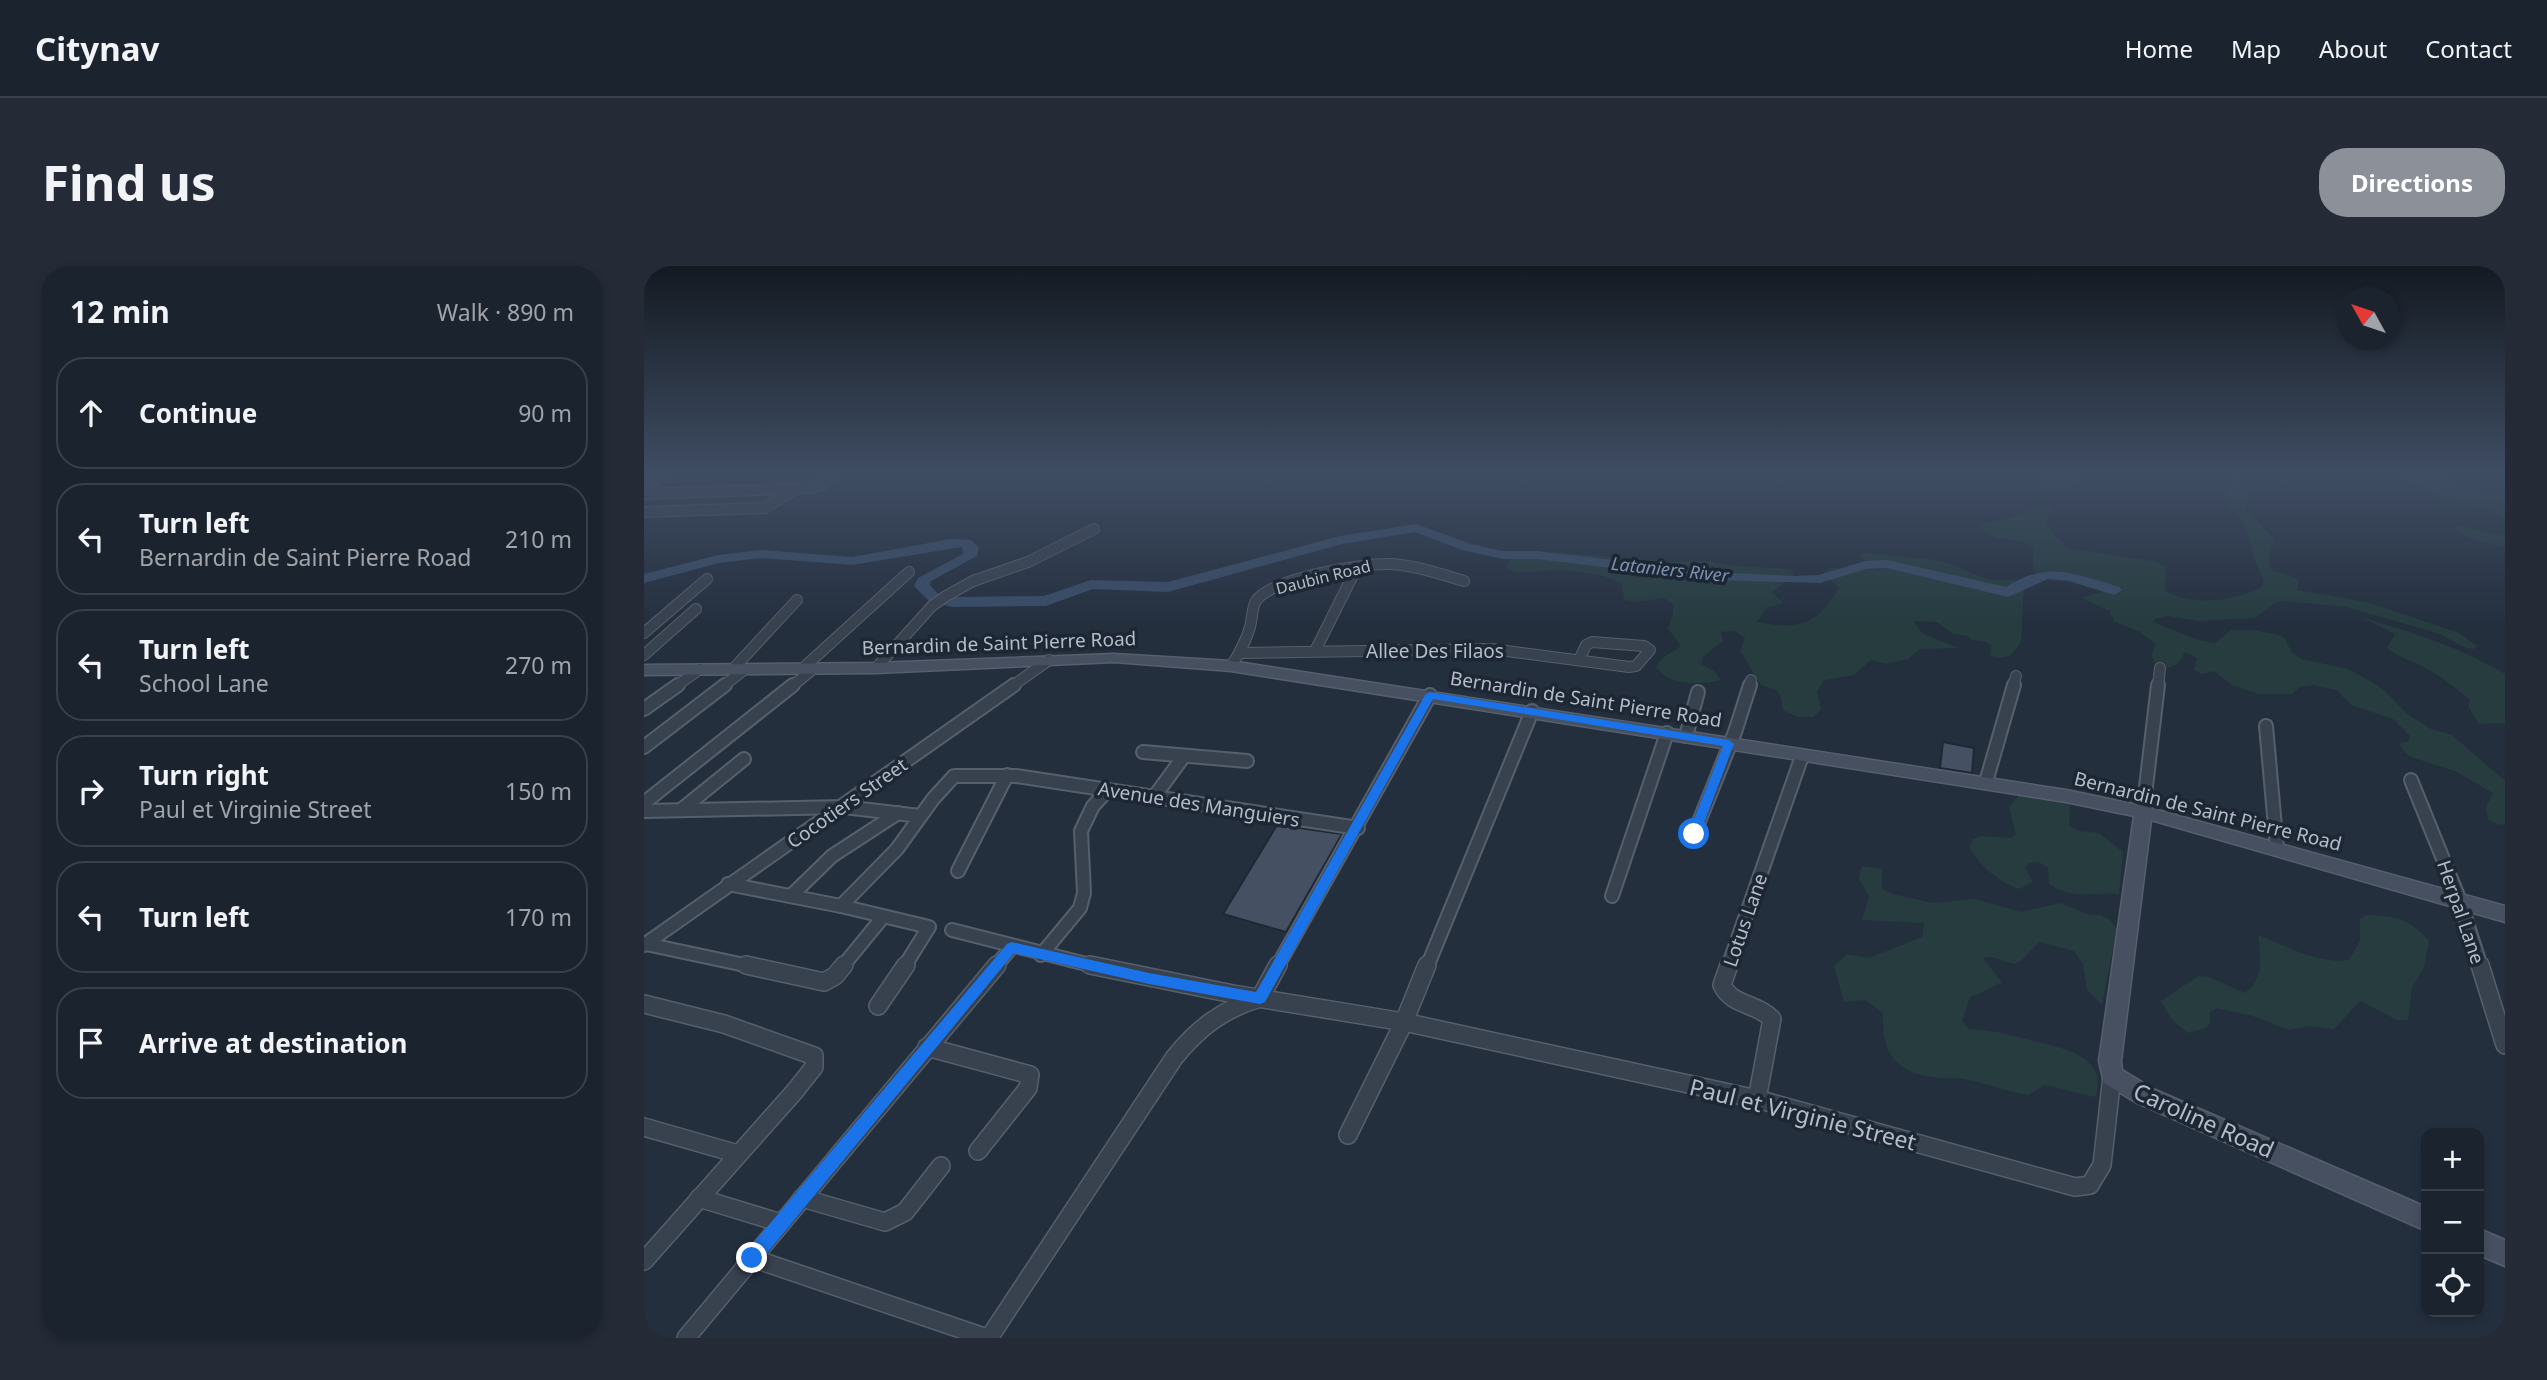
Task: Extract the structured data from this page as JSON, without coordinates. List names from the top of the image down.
{
  "streets": {
    "main road": ["Bernardin de Saint Pierre Road", "Caroline Road"],
    "street": [
      "Daubin Road",
      "Allee Des Filaos",
      "Cocotiers Street",
      "Avenue des Manguiers",
      "Herpal Lane",
      "Lotus Lane",
      "Paul et Virginie Street"
    ]
  },
  "crossings": [
    ["Daubin Road", "Bernardin de Saint Pierre Road"],
    ["Daubin Road", "Allee Des Filaos"],
    ["Bernardin de Saint Pierre Road", "Allee Des Filaos"],
    ["Bernardin de Saint Pierre Road", "Cocotiers Street"],
    ["Bernardin de Saint Pierre Road", "Herpal Lane"],
    ["Bernardin de Saint Pierre Road", "Lotus Lane"],
    ["Bernardin de Saint Pierre Road", "Caroline Road"],
    ["Lotus Lane", "Paul et Virginie Street"],
    ["Paul et Virginie Street", "Caroline Road"]
  ],
  "water": ["Lataniers River"],
  "north": "top left",
  "page": {
    "header": "Citynav",
    "nav": [
      "Home",
      "Map",
      "About",
      "Contact"
    ],
    "buttons": "Directions",
    "title": "Find us",
    "heading": ["12 min", "Walk · 890 m"],
    "list": [
      ["Continue", "90 m"],
      ["Turn left", "Bernardin de Saint Pierre Road", "210 m"],
      ["Turn left", "School Lane", "270 m"],
      ["Turn right", "Paul et Virginie Street", "150 m"],
      ["Turn left", "170 m"],
      "Arrive at destination"
    ],
    "map_buttons": ["+", "−"]
  }
}
